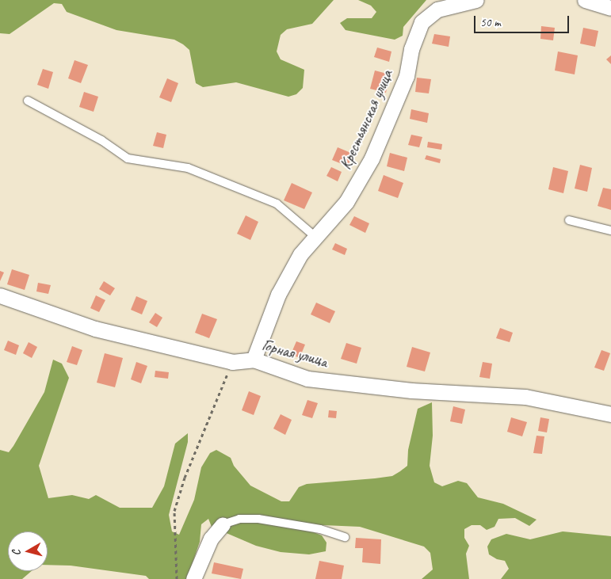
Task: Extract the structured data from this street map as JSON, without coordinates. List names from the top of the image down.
{
  "streets": {
    "street": ["Крестьянская улица", "Горная улица"]
  },
  "crossings": [
    ["Крестьянская улица", "Горная улица"]
  ],
  "scale_bar": "50 m",
  "north": "left"
}
